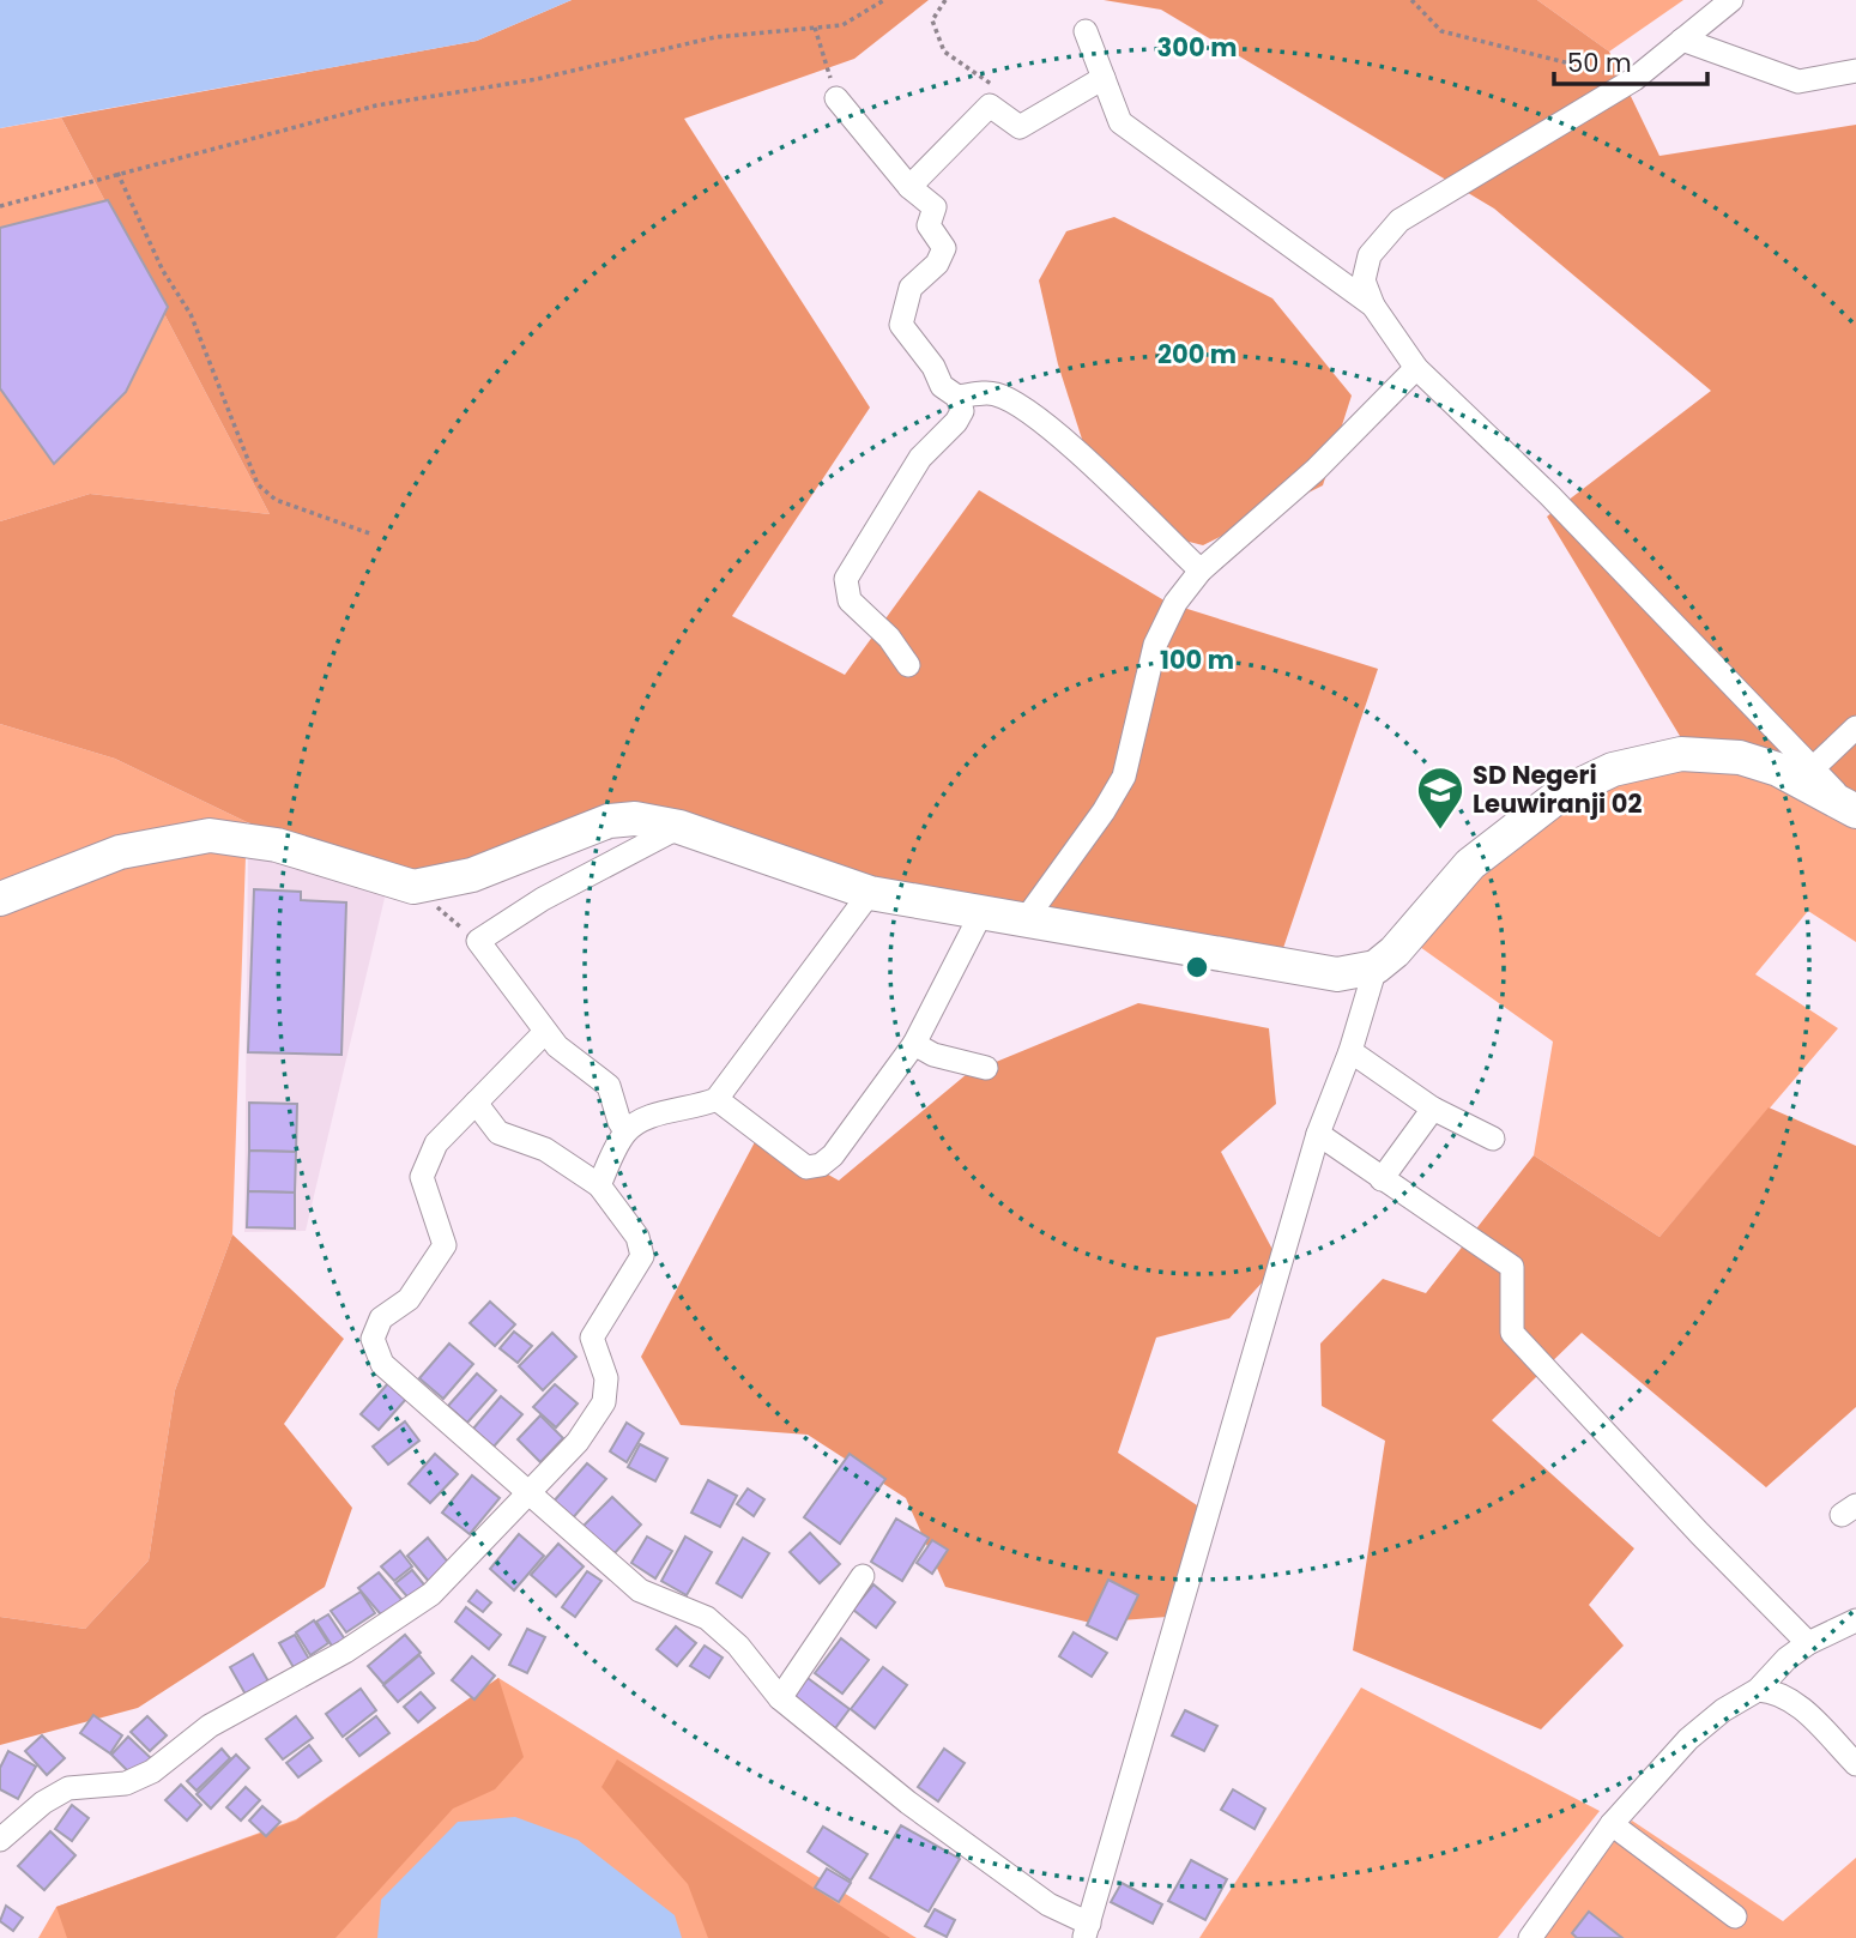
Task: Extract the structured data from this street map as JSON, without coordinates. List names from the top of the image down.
{
  "places": {
    "school or university": ["SD Negeri Leuwiranji 02"]
  },
  "scale_bar": "50 m",
  "rings": ["300 m", "200 m", "100 m"]
}
